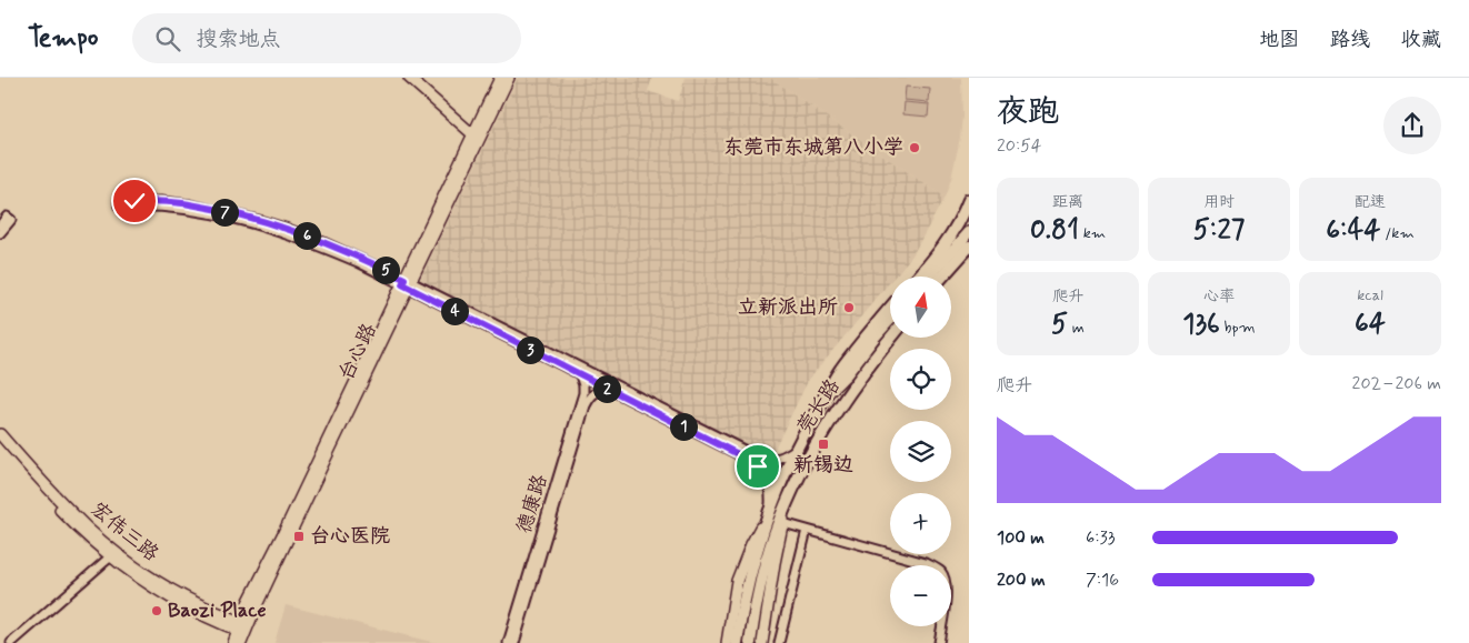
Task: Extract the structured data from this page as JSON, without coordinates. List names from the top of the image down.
{
  "streets": {
    "highway": ["莞长路"],
    "main road": ["台心路", "宏伟三路"],
    "street": ["德康路"]
  },
  "crossings": [
    ["台心路", "宏伟三路"]
  ],
  "places": {
    "other": ["东莞市东城第八小学", "立新派出所", "Baozi Place"],
    "transit": ["新锡边", "台心医院"]
  },
  "north": "top",
  "page": {
    "header": "Tempo",
    "search": "搜索地点",
    "nav": ["地图", "路线", "收藏"],
    "heading": ["夜跑", "20:54"],
    "stats": [
      ["距离", "0.81 km"],
      ["用时", "5:27"],
      ["配速", "6:44 /km"],
      ["爬升", "5 m"],
      ["心率", "136 bpm"],
      ["kcal", "64"]
    ],
    "pins": [
      "7",
      "6",
      "5",
      "4",
      "3",
      "2",
      "1"
    ],
    "map_buttons": ["+", "−"],
    "chart": ["爬升", "202–206 m"],
    "list": [
      {
        "name": "100 m",
        "note": "6:33"
      },
      {
        "name": "200 m",
        "note": "7:16"
      }
    ]
  }
}
